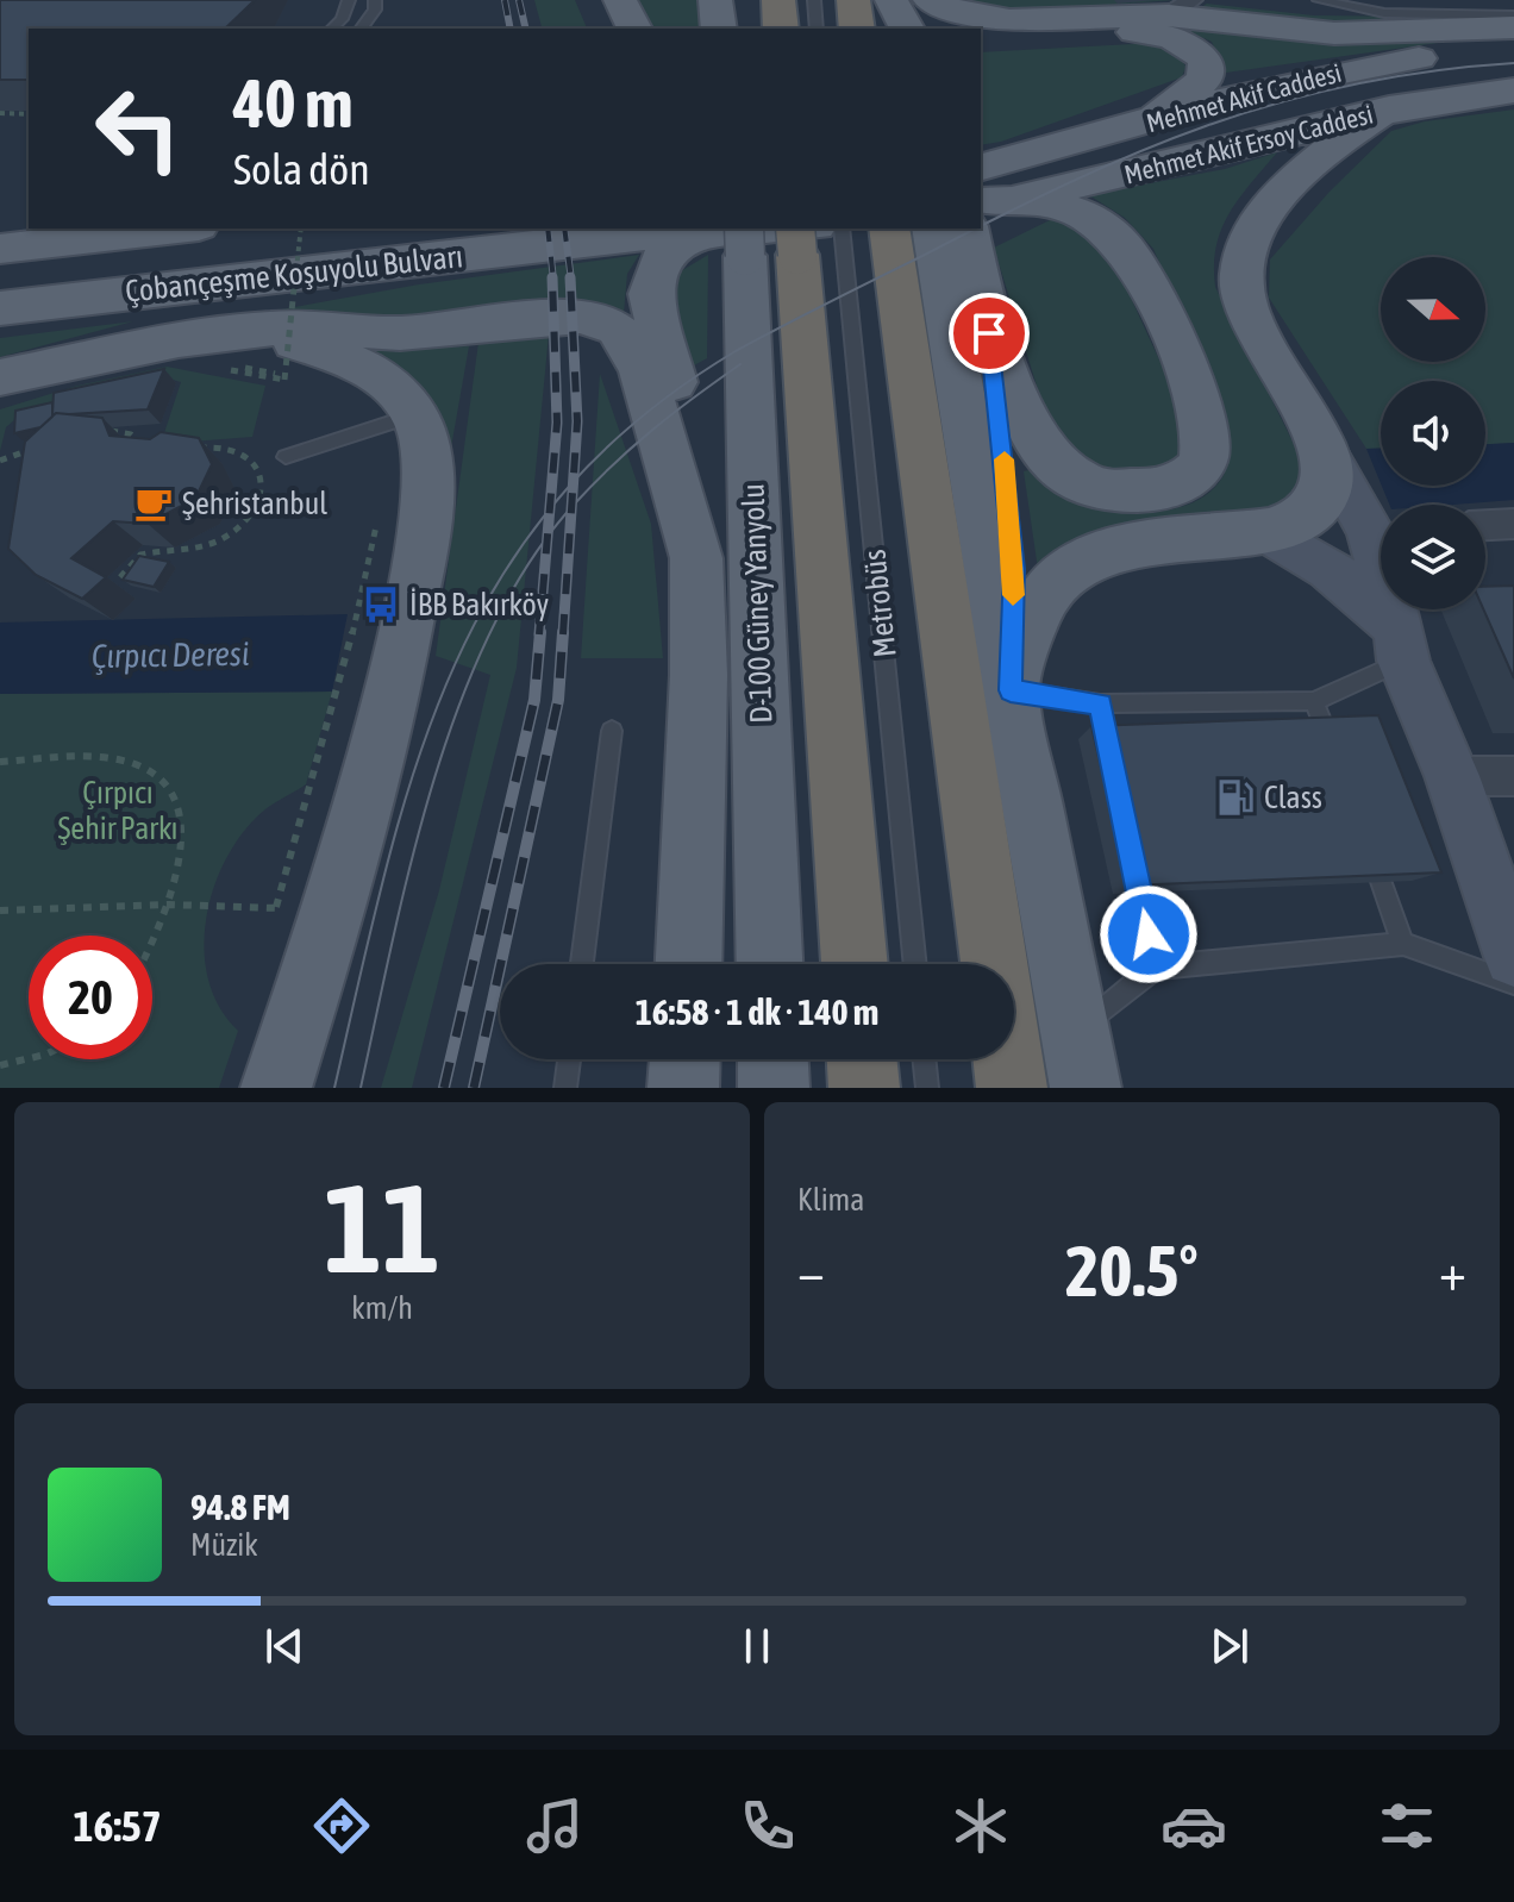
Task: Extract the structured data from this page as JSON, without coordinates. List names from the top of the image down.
{
  "streets": {
    "main road": [
      "Mehmet Akif Caddesi",
      "Mehmet Akif Ersoy Caddesi",
      "Çobançeşme Koşuyolu Bulvarı",
      "D-100 Güney Yanyolu"
    ],
    "lane": ["Metrobüs"]
  },
  "water": ["Çırpıcı Deresi"],
  "parks": ["Çırpıcı Şehir Parkı"],
  "places": {
    "cafe": ["Şehristanbul"],
    "bus stop": ["İBB Bakırköy"],
    "fuel station": ["Class"]
  },
  "north": "right",
  "page": {
    "turn": ["40 m", "Sola dön"],
    "limit": "20",
    "trip": "16:58 · 1 dk · 140 m",
    "tile": [
      ["11", "km/h"],
      "Klima"
    ],
    "heat": ["−", "20.5°", "+"],
    "song": ["94.8 FM", "Müzik"],
    "tabs": "16:57"
  }
}
